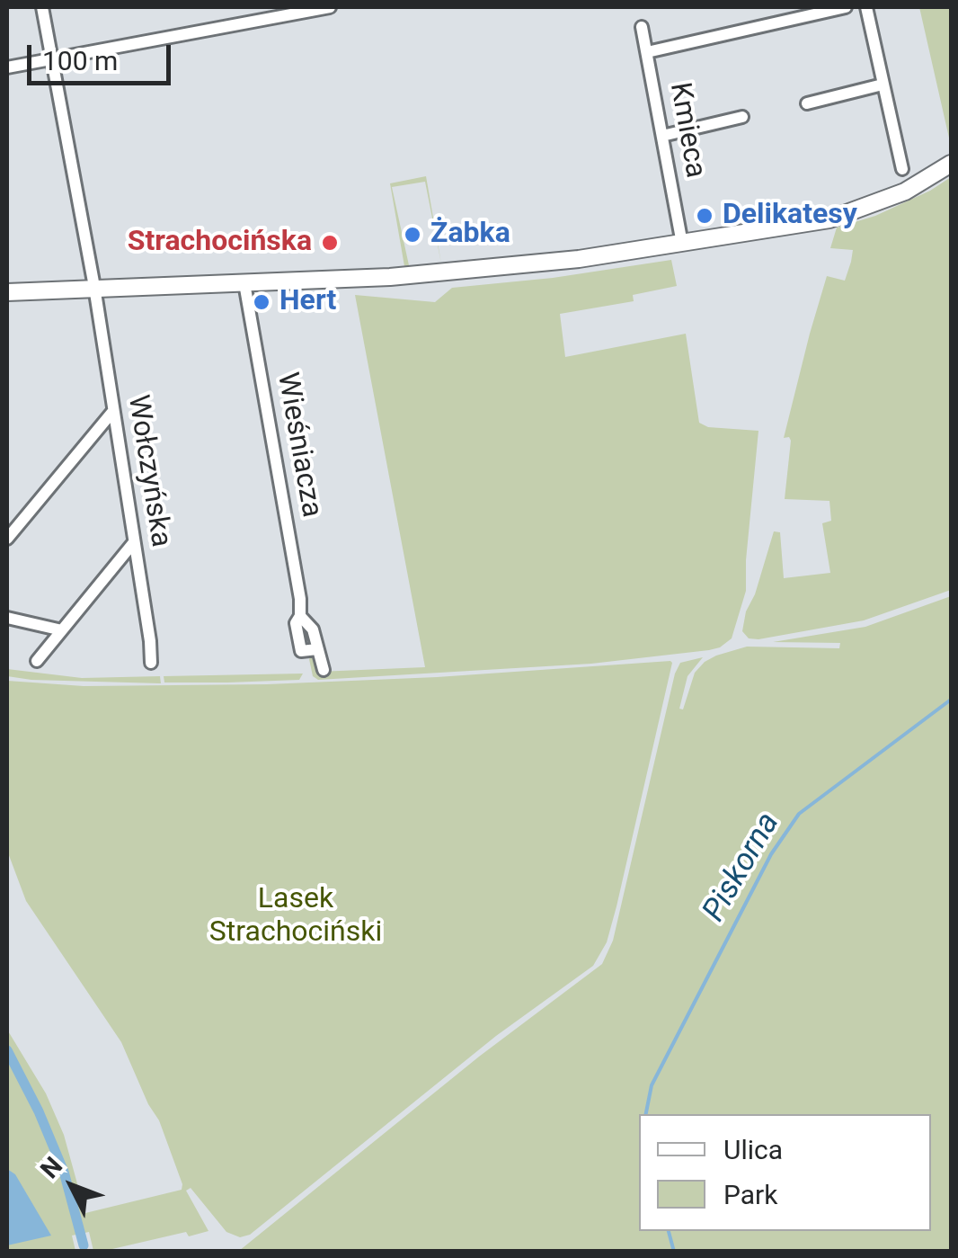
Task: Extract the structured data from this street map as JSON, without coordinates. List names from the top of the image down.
{
  "streets": {
    "street": ["Kmieca", "Wieśniacza", "Wołczyńska"]
  },
  "water": ["Piskorna"],
  "parks": ["Lasek Strachociński"],
  "places": [
    "Delikatesy",
    "Żabka",
    "Strachocińska",
    "Hert"
  ],
  "legend": ["Ulica", "Park"],
  "scale_bar": "100 m",
  "north": "top left"
}
